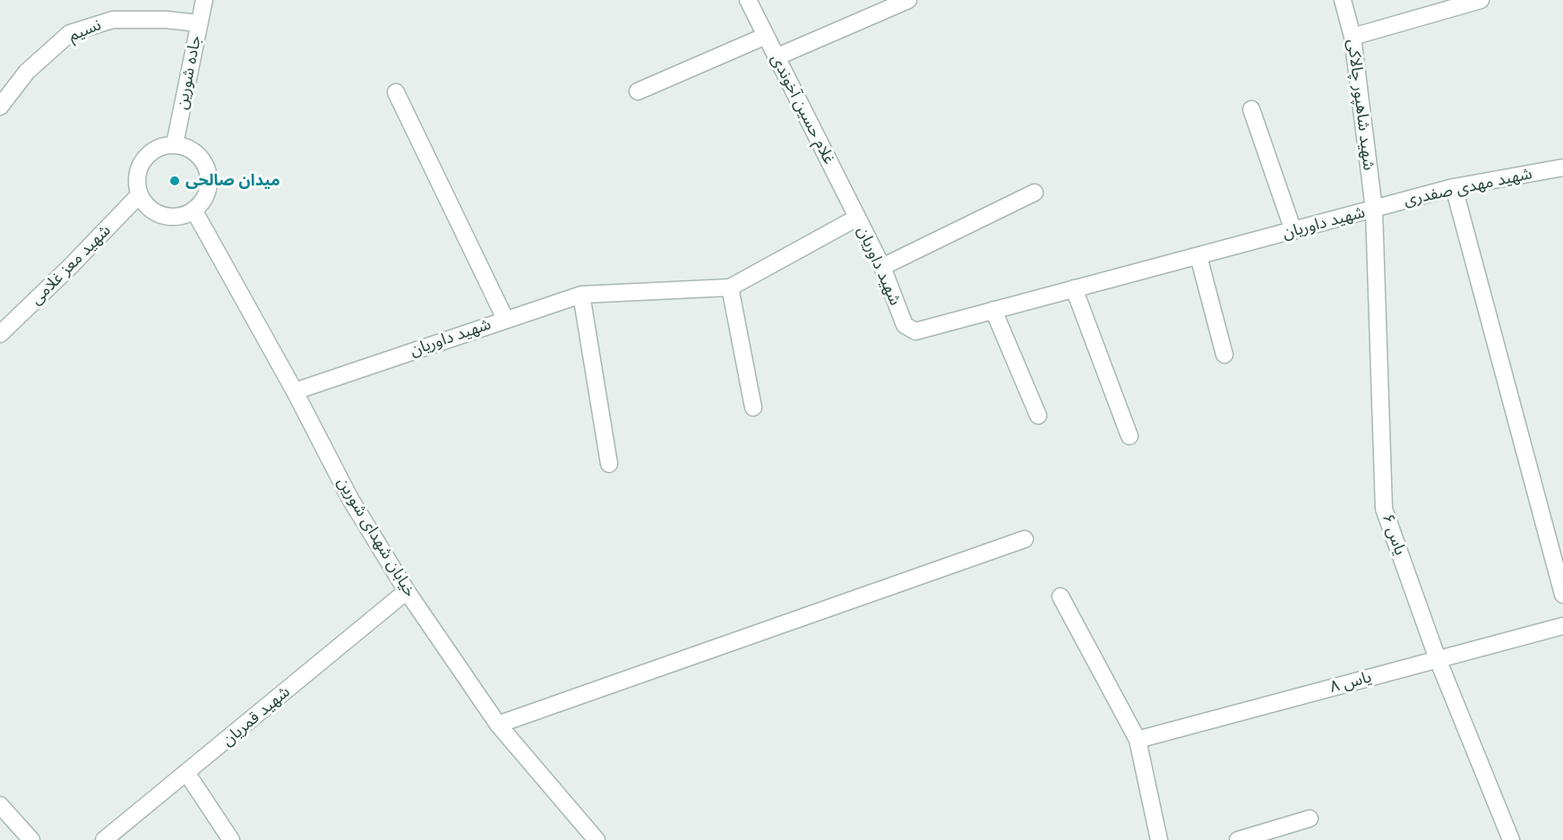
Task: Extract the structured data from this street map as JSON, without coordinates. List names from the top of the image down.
{
  "streets": {
    "street": [
      "نسیم",
      "جاده شورين",
      "شهید شاهپور چالاکی",
      "غلام حسین آخوندی",
      "شهید مهدی صفدری",
      "شهید داوریان",
      "شهید معز غلامی",
      "یاس ۶",
      "خیابان شهدای شورین",
      "یاس ۸",
      "شهید قمریان"
    ]
  },
  "crossings": [
    ["نسیم", "جاده شورين"],
    ["جاده شورين", "شهید معز غلامی"],
    ["جاده شورين", "خیابان شهدای شورین"],
    ["شهید شاهپور چالاکی", "شهید مهدی صفدری"],
    ["شهید شاهپور چالاکی", "شهید داوریان"],
    ["شهید شاهپور چالاکی", "یاس ۶"],
    ["غلام حسین آخوندی", "شهید داوریان"],
    ["شهید مهدی صفدری", "شهید داوریان"],
    ["شهید مهدی صفدری", "یاس ۶"],
    ["شهید داوریان", "یاس ۶"],
    ["شهید داوریان", "خیابان شهدای شورین"],
    ["شهید معز غلامی", "خیابان شهدای شورین"],
    ["یاس ۶", "یاس ۸"],
    ["خیابان شهدای شورین", "شهید قمریان"]
  ],
  "places": ["میدان صالحی"]
}
